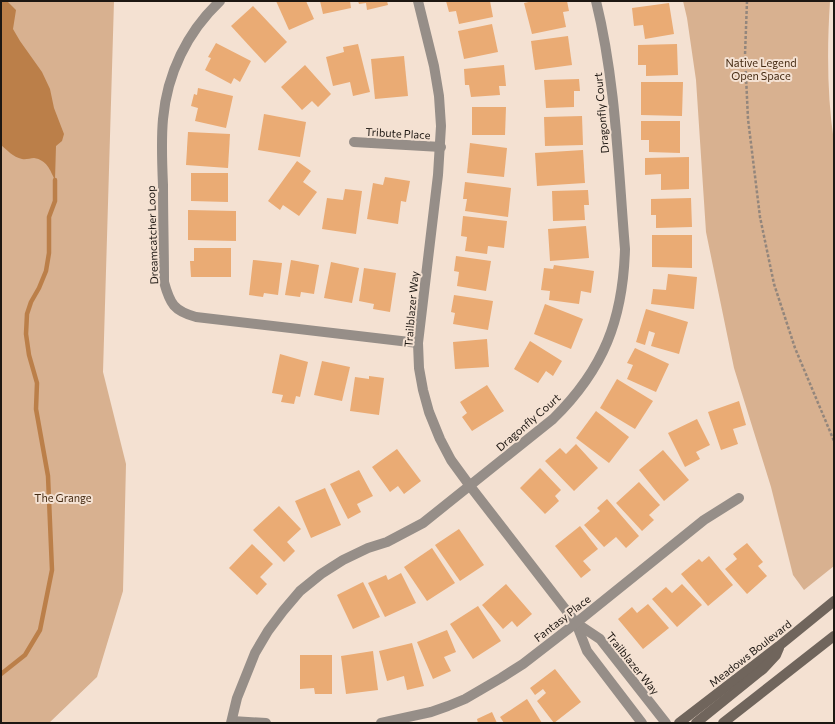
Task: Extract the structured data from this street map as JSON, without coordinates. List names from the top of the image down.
{
  "streets": {
    "main road": ["Meadows Boulevard"],
    "street": [
      "Dragonfly Court",
      "Tribute Place",
      "Dreamcatcher Loop",
      "Trailblazer Way",
      "Fantasy Place"
    ]
  },
  "crossings": [
    ["Dragonfly Court", "Trailblazer Way"],
    ["Tribute Place", "Trailblazer Way"],
    ["Dreamcatcher Loop", "Trailblazer Way"],
    ["Trailblazer Way", "Fantasy Place"]
  ],
  "parks": ["Native Legend Open Space", "The Grange"]
}
